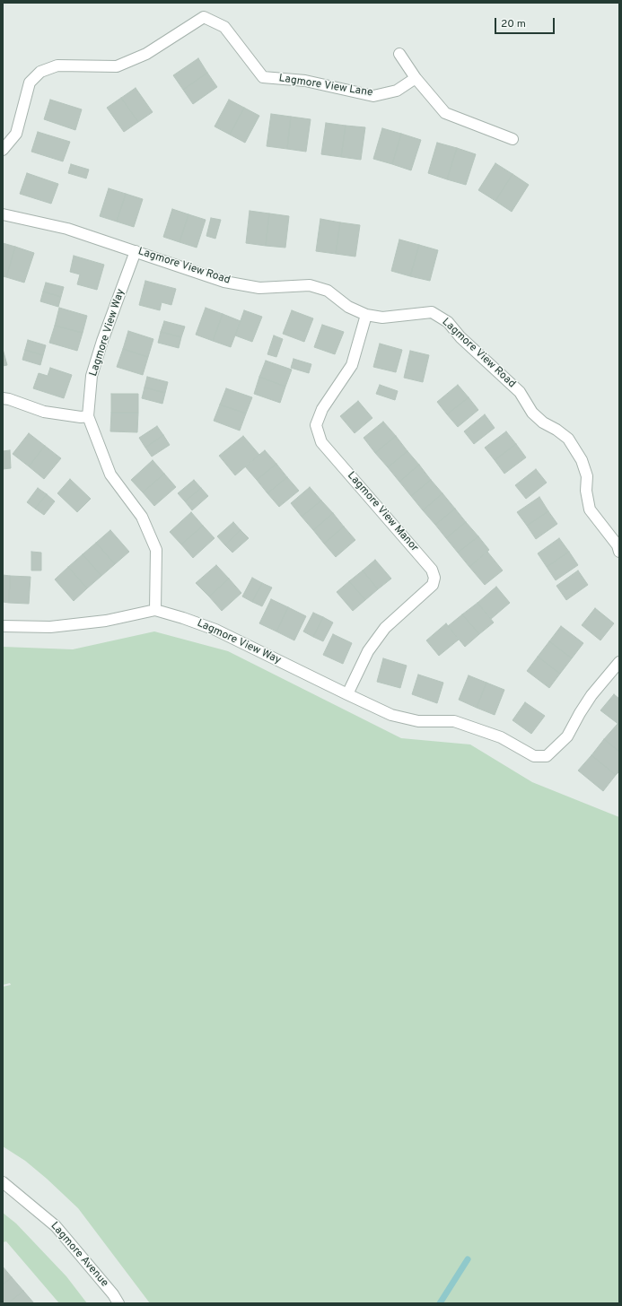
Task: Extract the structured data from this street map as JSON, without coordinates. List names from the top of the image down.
{
  "streets": {
    "street": [
      "Lagmore View Lane",
      "Lagmore View Road",
      "Lagmore View Way",
      "Lagmore View Manor",
      "Lagmore Avenue"
    ]
  },
  "crossings": [
    ["Lagmore View Road", "Lagmore View Way"],
    ["Lagmore View Road", "Lagmore View Manor"],
    ["Lagmore View Way", "Lagmore View Manor"]
  ],
  "scale_bar": "20 m"
}
